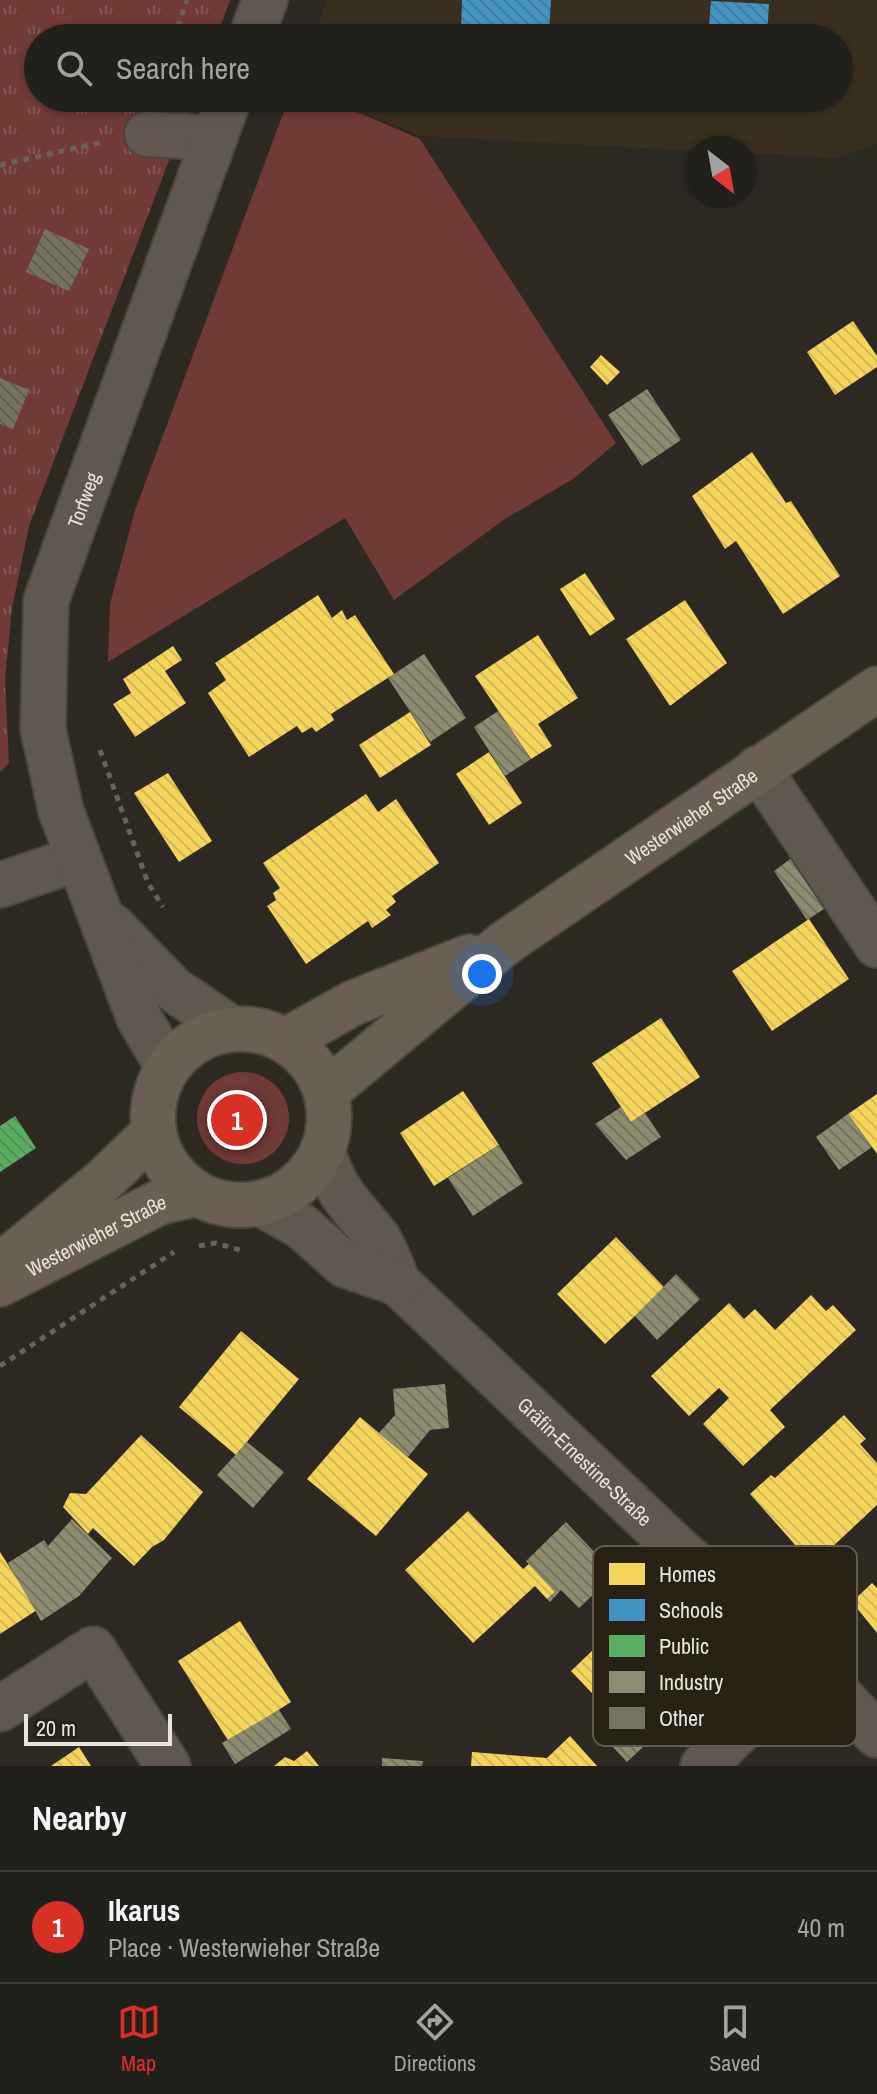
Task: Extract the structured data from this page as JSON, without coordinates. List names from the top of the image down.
{
  "streets": {
    "main road": ["Westerwieher Straße"],
    "street": ["Torfweg", "Gräfin-Ernestine-Straße"]
  },
  "crossings": [
    ["Torfweg", "Westerwieher Straße"],
    ["Torfweg", "Gräfin-Ernestine-Straße"],
    ["Westerwieher Straße", "Gräfin-Ernestine-Straße"]
  ],
  "legend": [
    "Homes",
    "Schools",
    "Public",
    "Industry",
    "Other"
  ],
  "scale_bar": "20 m",
  "north": "bottom right",
  "page": {
    "search": "Search here",
    "pins": "1",
    "scale": "20 m",
    "heading": "Nearby",
    "list": [
      {
        "mark": "1",
        "name": "Ikarus",
        "note": "Place · Westerwieher Straße",
        "value": "40 m"
      }
    ],
    "nav": ["Map", "Directions", "Saved"]
  }
}
